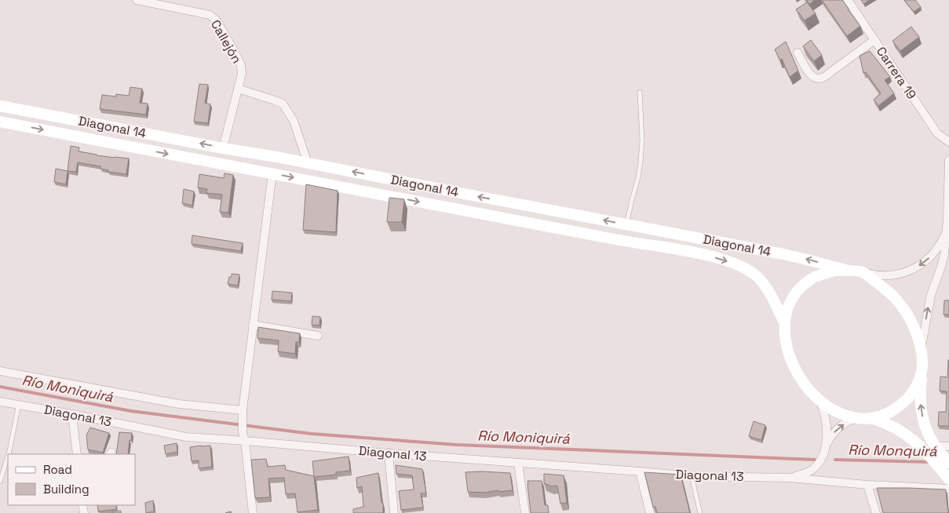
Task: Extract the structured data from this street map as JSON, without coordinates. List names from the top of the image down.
{
  "streets": {
    "street": [
      "Callejón",
      "Carrera 19",
      "Diagonal 14",
      "Diagonal 13"
    ]
  },
  "water": ["Río Moniquirá", "Río Monquirá"],
  "legend": ["Road", "Building"]
}
